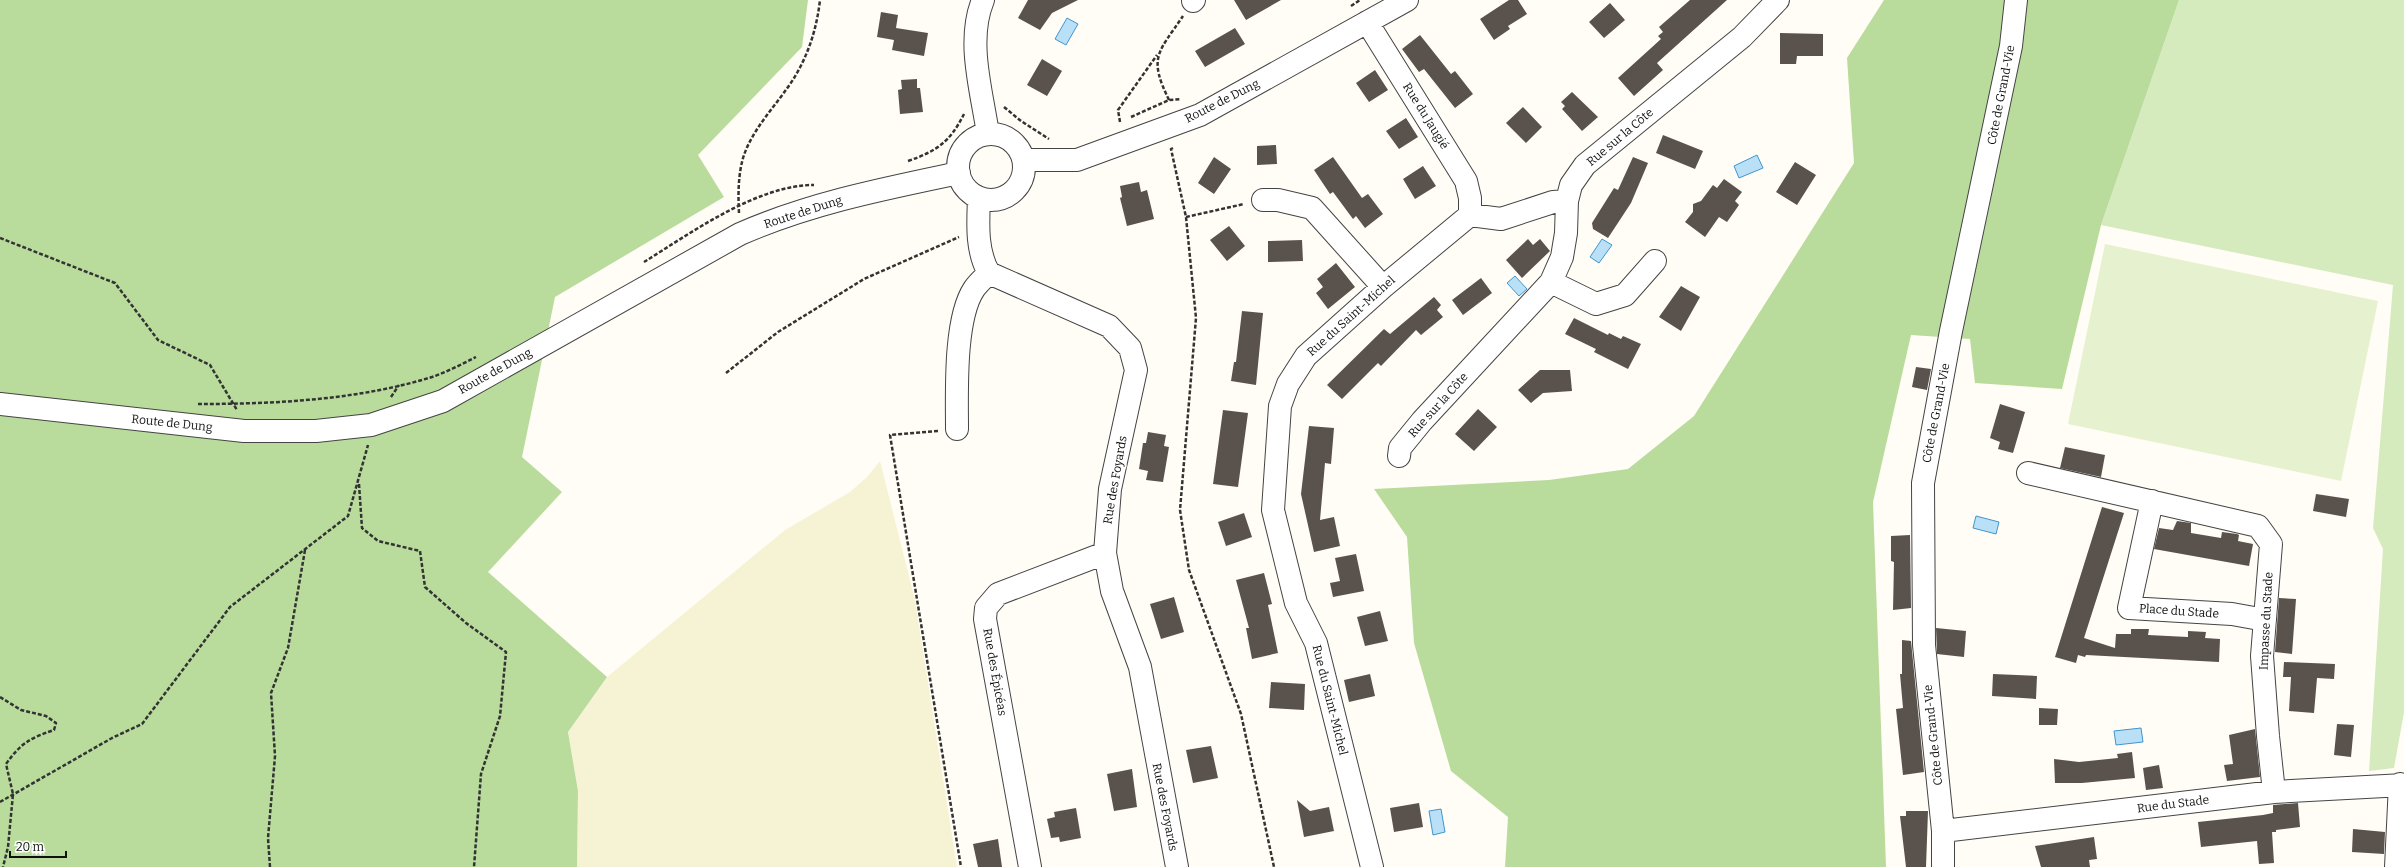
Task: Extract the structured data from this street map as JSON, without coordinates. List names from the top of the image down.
{
  "streets": {
    "street": [
      "Côte de Grand-Vie",
      "Route de Dung",
      "Rue du Jaugié",
      "Rue sur la Côte",
      "Rue du Saint-Michel",
      "Rue des Foyards",
      "Place du Stade",
      "Impasse du Stade",
      "Rue des Épicéas",
      "Rue du Stade"
    ]
  },
  "crossings": [
    ["Côte de Grand-Vie", "Rue du Stade"],
    ["Route de Dung", "Rue du Jaugié"],
    ["Rue du Jaugié", "Rue du Saint-Michel"],
    ["Rue des Foyards", "Rue des Épicéas"],
    ["Place du Stade", "Impasse du Stade"],
    ["Impasse du Stade", "Rue du Stade"]
  ],
  "scale_bar": "20 m"
}
